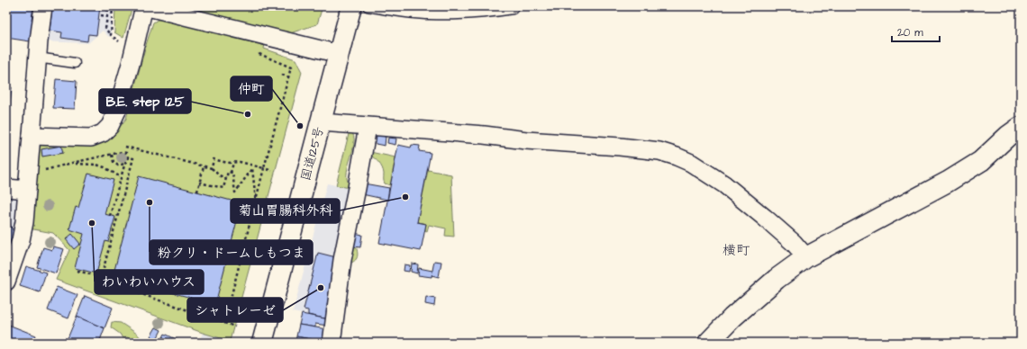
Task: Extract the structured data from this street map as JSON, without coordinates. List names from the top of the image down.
{
  "streets": {
    "main road": ["国道125号"]
  },
  "districts": ["横町"],
  "places": [
    "B.E. step 125",
    "仲町",
    "菊山胃腸科外科",
    "粉クリ・ドームしもつま",
    "わいわいハウス",
    "シャトレーゼ"
  ],
  "scale_bar": "20 m"
}
